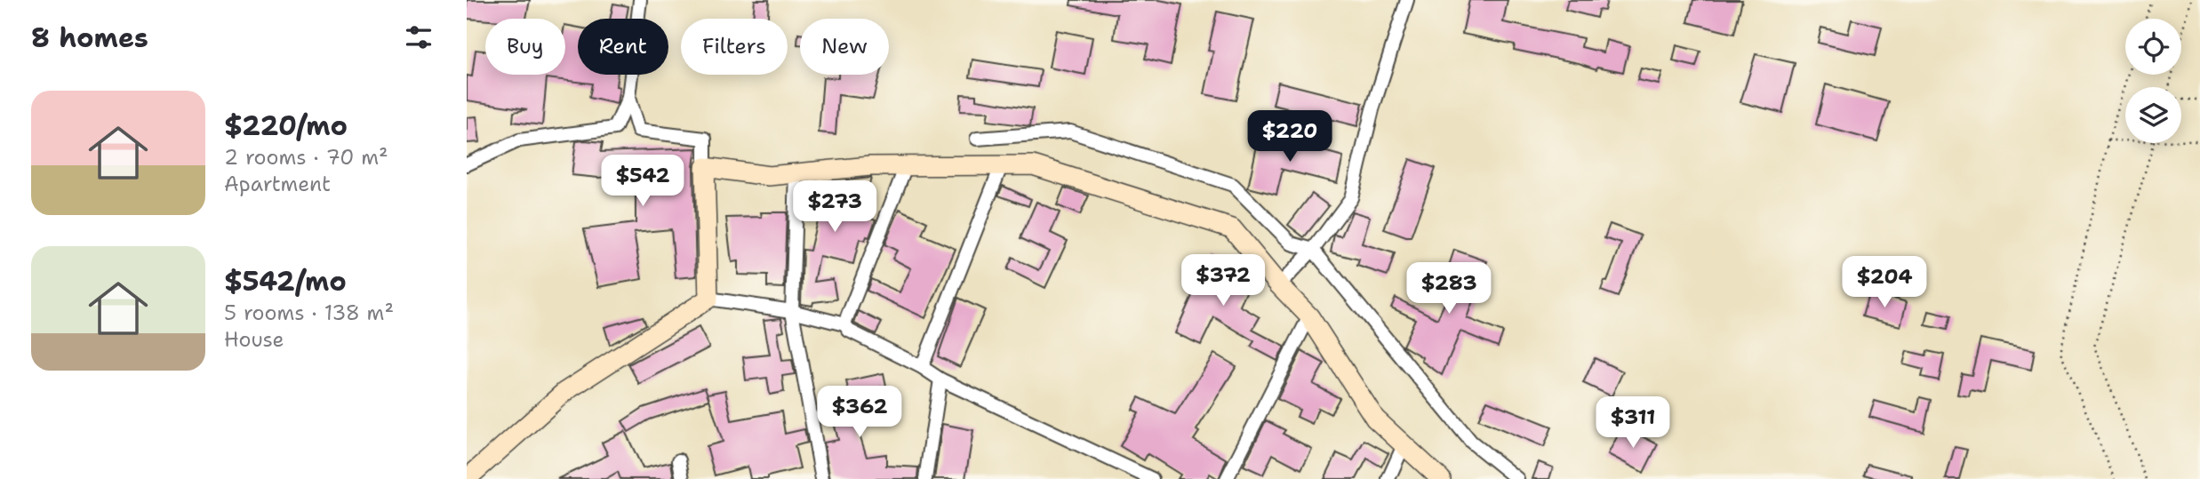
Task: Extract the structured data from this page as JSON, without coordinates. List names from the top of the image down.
{
  "page": {
    "heading": "8 homes",
    "chip": [
      "Buy",
      "Rent",
      "Filters",
      "New"
    ],
    "list": [
      {
        "name": "$220/mo",
        "note": "2 rooms · 70 m² · Apartment"
      },
      {
        "name": "$542/mo",
        "note": "5 rooms · 138 m² · House"
      }
    ],
    "price": [
      "$220",
      "$542",
      "$273",
      "$372",
      "$204",
      "$283",
      "$362",
      "$311"
    ]
  }
}
